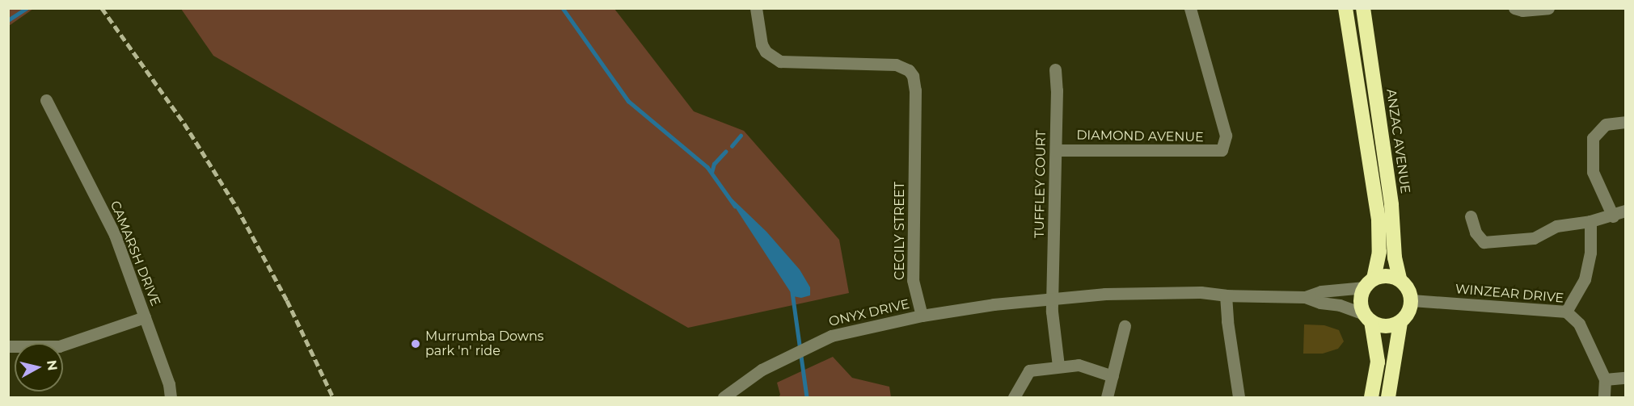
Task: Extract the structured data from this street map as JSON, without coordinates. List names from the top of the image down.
{
  "streets": {
    "highway": ["ANZAC AVENUE"],
    "street": [
      "DIAMOND AVENUE",
      "TUFFLEY COURT",
      "CECILY STREET",
      "CAMARSH DRIVE",
      "WINZEAR DRIVE",
      "ONYX DRIVE"
    ]
  },
  "crossings": [
    ["DIAMOND AVENUE", "TUFFLEY COURT"],
    ["ANZAC AVENUE", "WINZEAR DRIVE"],
    ["CECILY STREET", "ONYX DRIVE"]
  ],
  "places": ["Murrumba Downs park 'n' ride"],
  "north": "right"
}
